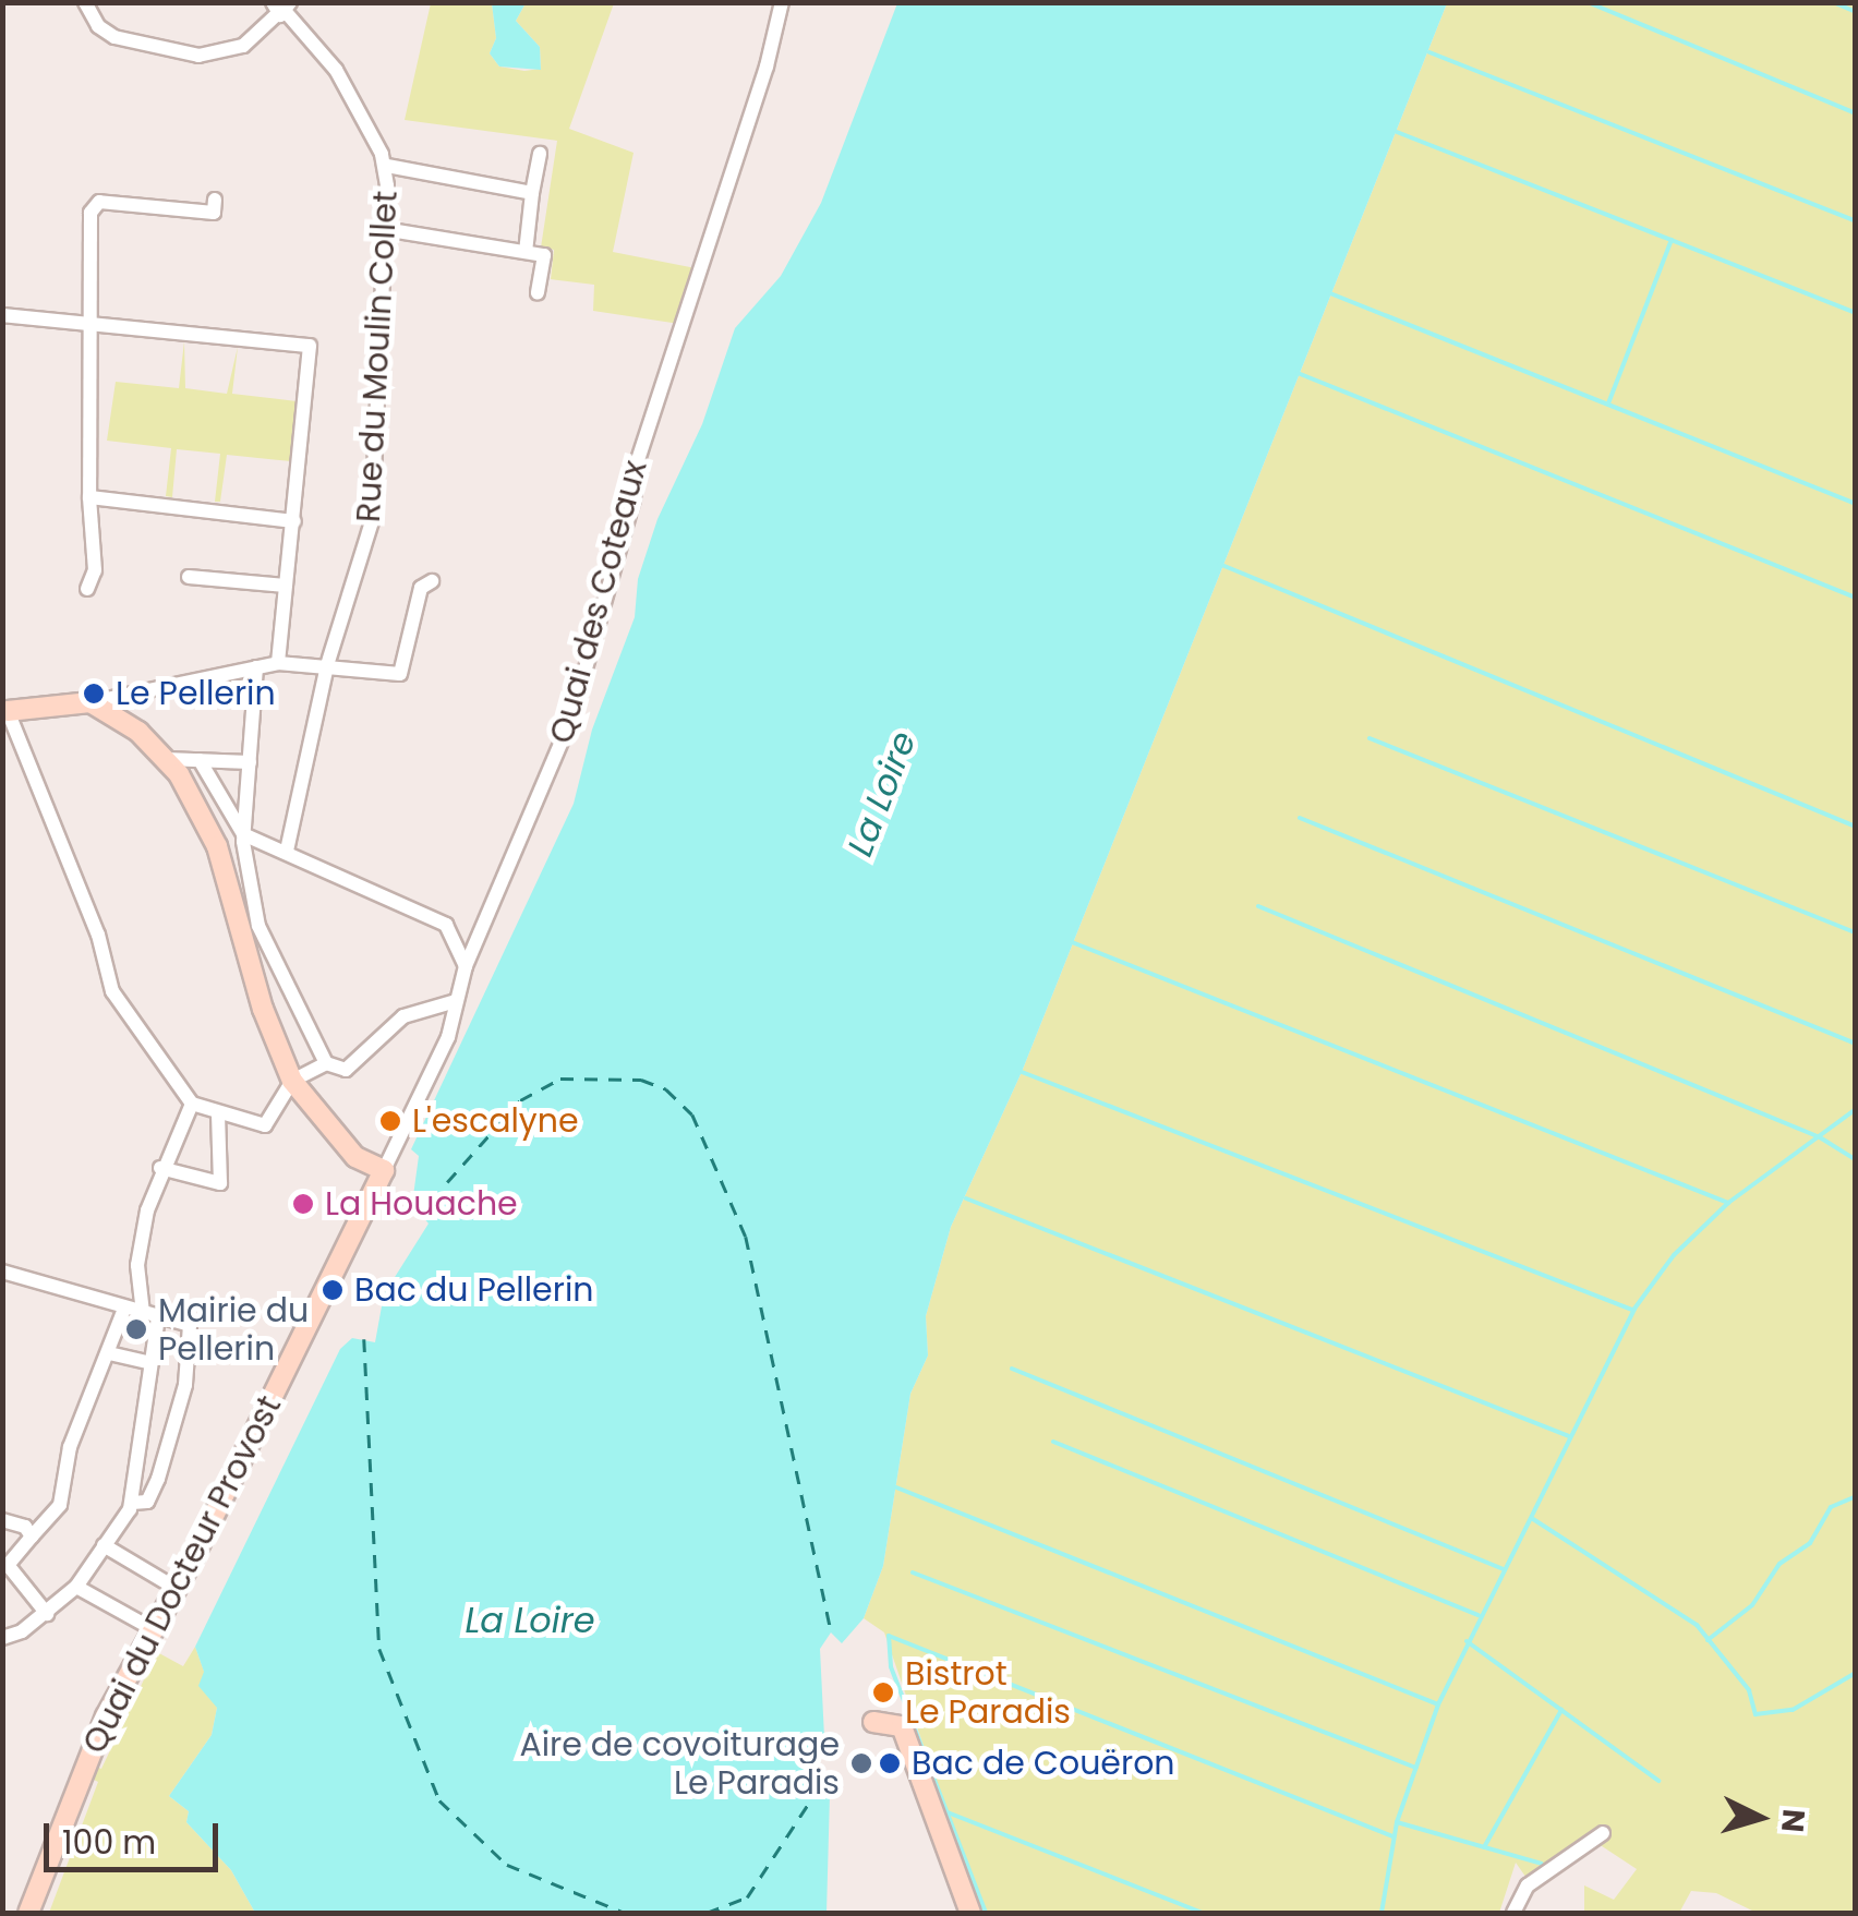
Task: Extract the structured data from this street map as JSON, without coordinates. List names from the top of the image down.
{
  "streets": {
    "street": ["Rue du Moulin Collet", "Quai des Coteaux", "Quai du Docteur Provost"]
  },
  "crossings": [
    ["Quai des Coteaux", "Quai du Docteur Provost"]
  ],
  "water": ["La Loire"],
  "places": [
    "Le Pellerin",
    "L'escalyne",
    "La Houache",
    "Bac du Pellerin",
    "Mairie du Pellerin",
    "Bistrot Le Paradis",
    "Aire de covoiturage Le Paradis",
    "Bac de Couëron"
  ],
  "scale_bar": "100 m",
  "north": "right"
}
